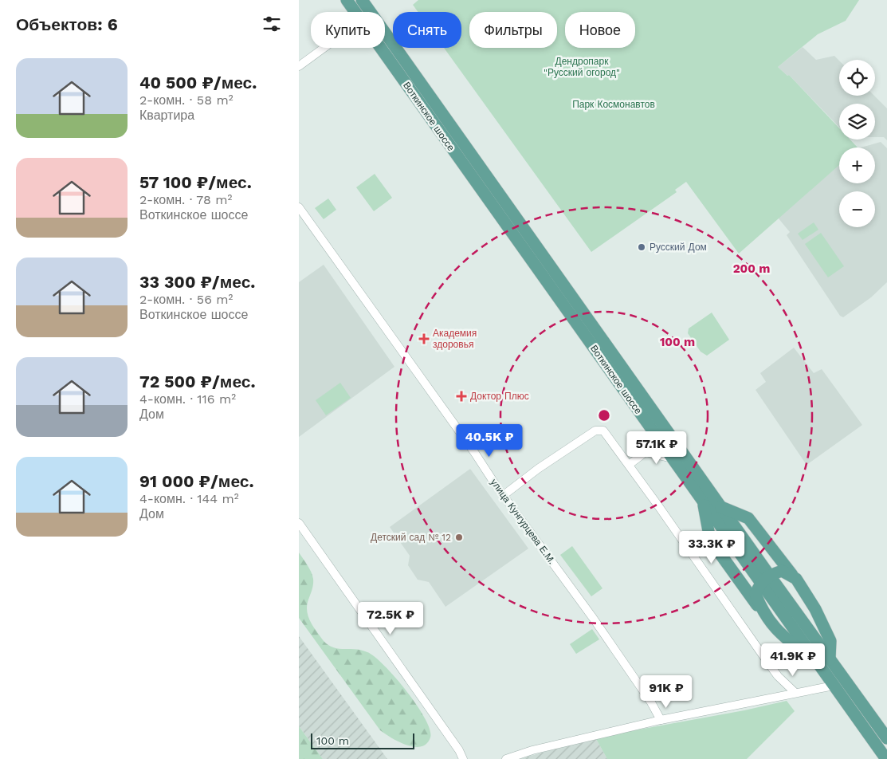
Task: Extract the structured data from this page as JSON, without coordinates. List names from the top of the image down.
{
  "streets": {
    "main road": ["Воткинское шоссе"],
    "street": ["улица Кунгурцева Е.М."]
  },
  "parks": ["Дендропарк \"Русский огород\"", "Парк Космонавтов"],
  "places": {
    "other": ["Русский Дом", "Детский сад № 12"],
    "health": ["Академия здоровья", "Доктор Плюс"]
  },
  "scale_bar": "100 m",
  "page": {
    "heading": "Объектов: 6",
    "chip": [
      "Купить",
      "Снять",
      "Фильтры",
      "Новое"
    ],
    "list": [
      {
        "name": "40 500 ₽/мес.",
        "note": "2-комн. · 58 m² · Квартира"
      },
      {
        "name": "57 100 ₽/мес.",
        "note": "2-комн. · 78 m² · Воткинское шоссе"
      },
      {
        "name": "33 300 ₽/мес.",
        "note": "2-комн. · 56 m² · Воткинское шоссе"
      },
      {
        "name": "72 500 ₽/мес.",
        "note": "4-комн. · 116 m² · Дом"
      },
      {
        "name": "91 000 ₽/мес.",
        "note": "4-комн. · 144 m² · Дом"
      }
    ],
    "map_buttons": ["+", "−"],
    "price": [
      "40.5K ₽",
      "57.1K ₽",
      "33.3K ₽",
      "72.5K ₽",
      "41.9K ₽",
      "91K ₽"
    ],
    "scale": "100 m"
  },
  "rings": ["200 m", "100 m"]
}
